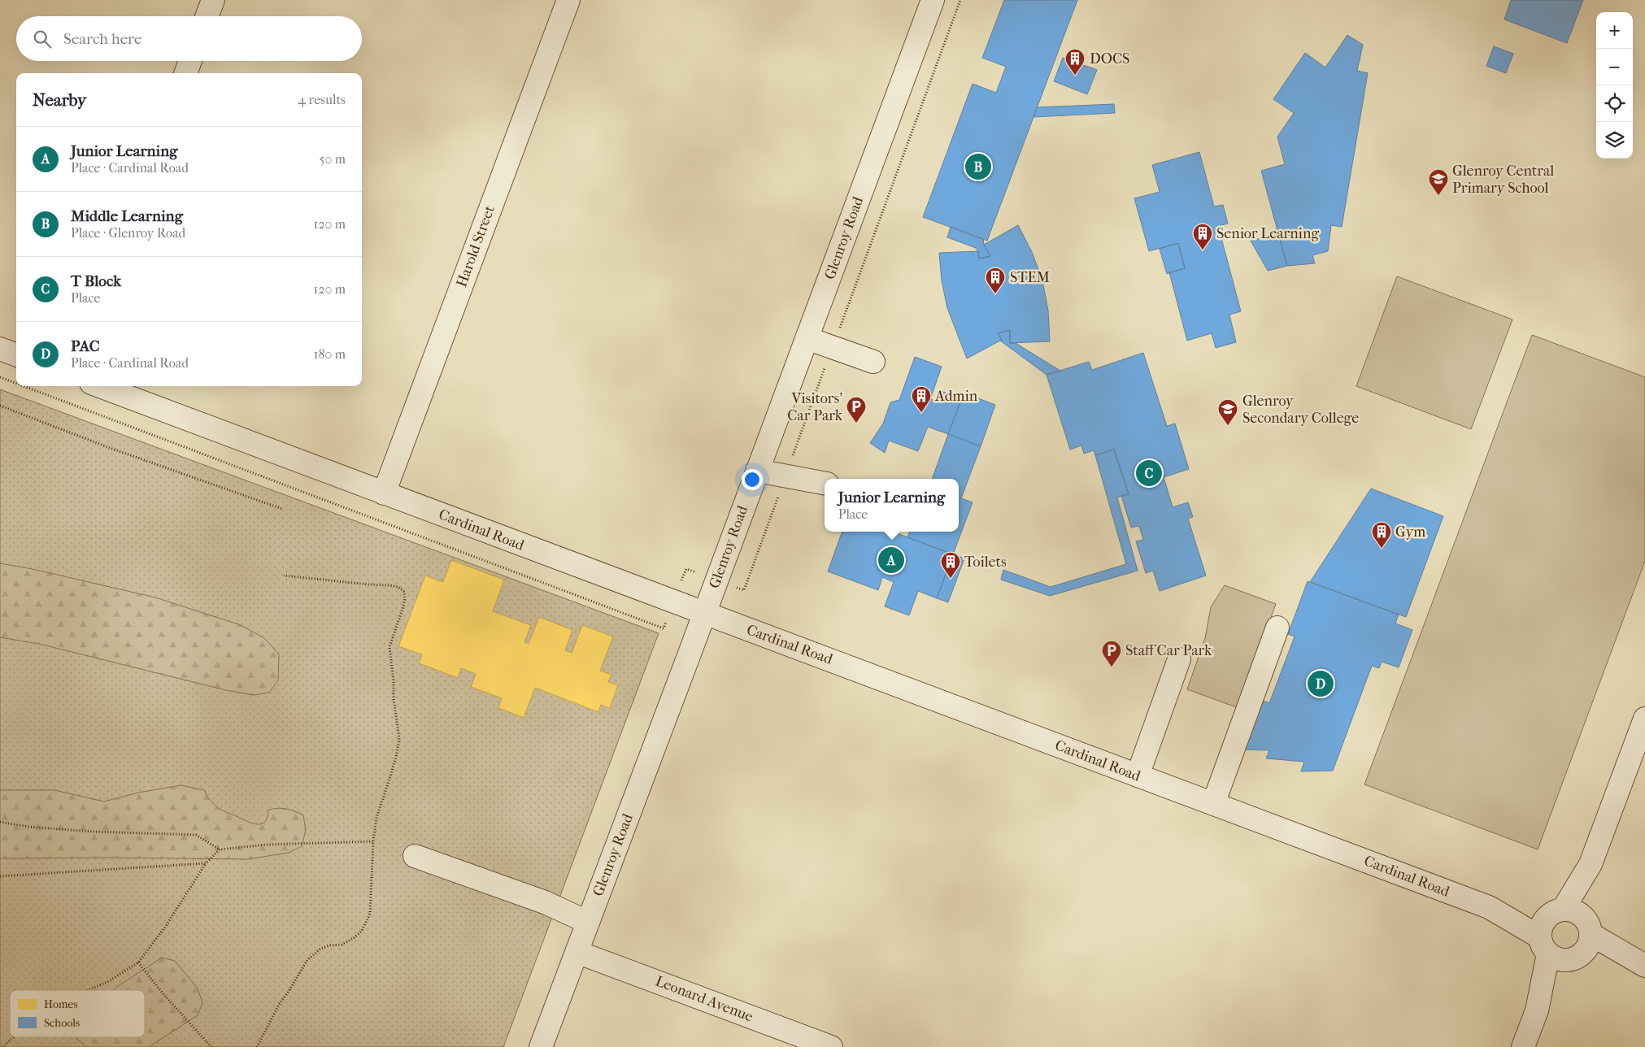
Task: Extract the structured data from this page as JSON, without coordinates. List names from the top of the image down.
{
  "streets": {
    "street": [
      "Glenroy Road",
      "Harold Street",
      "Cardinal Road",
      "Leonard Avenue"
    ]
  },
  "crossings": [
    ["Glenroy Road", "Cardinal Road"],
    ["Glenroy Road", "Leonard Avenue"],
    ["Harold Street", "Cardinal Road"]
  ],
  "places": {
    "building": [
      "DOCS",
      "Senior Learning",
      "STEM",
      "Admin",
      "Gym",
      "Toilets"
    ],
    "school or university": ["Glenroy Central Primary School", "Glenroy Secondary College"],
    "parking": ["Visitors' Car Park", "Staff Car Park"]
  },
  "legend": ["Homes", "Schools"],
  "page": {
    "map_buttons": ["+", "−"],
    "search": "Search here",
    "heading": ["Nearby", "4 results"],
    "list": [
      {
        "mark": "A",
        "name": "Junior Learning",
        "note": "Place · Cardinal Road",
        "value": "50 m"
      },
      {
        "mark": "B",
        "name": "Middle Learning",
        "note": "Place · Glenroy Road",
        "value": "120 m"
      },
      {
        "mark": "C",
        "name": "T Block",
        "note": "Place",
        "value": "120 m"
      },
      {
        "mark": "D",
        "name": "PAC",
        "note": "Place · Cardinal Road",
        "value": "180 m"
      }
    ],
    "pins": [
      "B",
      "C",
      "A",
      "D"
    ],
    "popup": ["Junior Learning", "Place"]
  }
}
